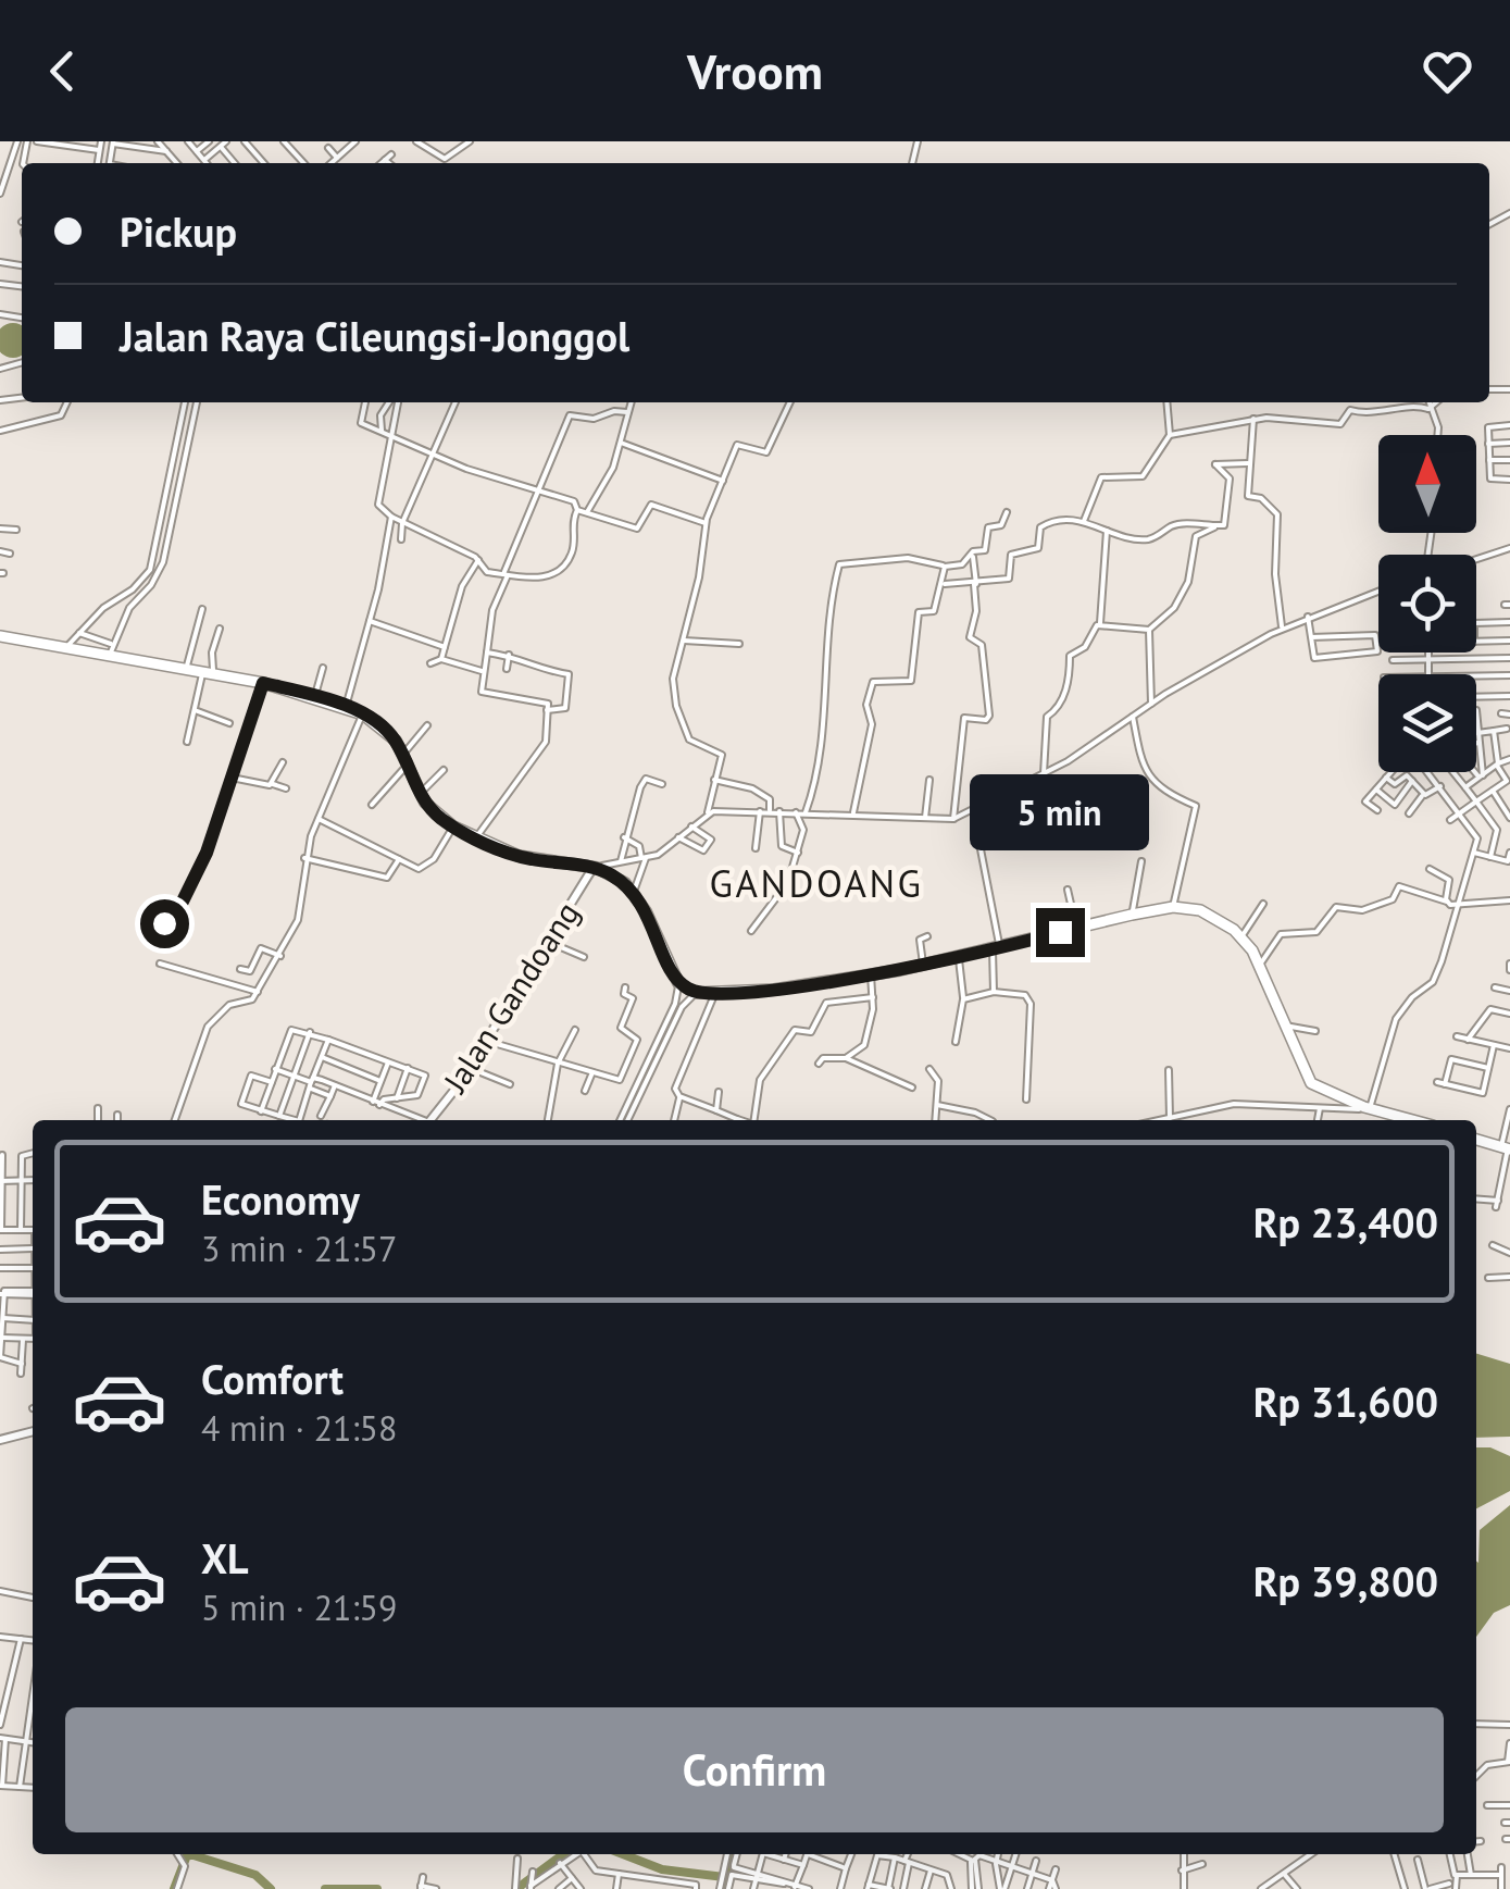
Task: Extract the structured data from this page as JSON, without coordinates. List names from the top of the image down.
{
  "streets": {
    "street": ["Jalan Gandoang"]
  },
  "districts": ["GANDOANG"],
  "north": "top",
  "page": {
    "header": "Vroom",
    "banner": ["Pickup", "Jalan Raya Cileungsi-Jonggol"],
    "bubble": "5 min",
    "list": [
      {
        "name": "Economy",
        "note": "3 min · 21:57",
        "value": "Rp 23,400"
      },
      {
        "name": "Comfort",
        "note": "4 min · 21:58",
        "value": "Rp 31,600"
      },
      {
        "name": "XL",
        "note": "5 min · 21:59",
        "value": "Rp 39,800"
      }
    ],
    "buttons": "Confirm"
  }
}
